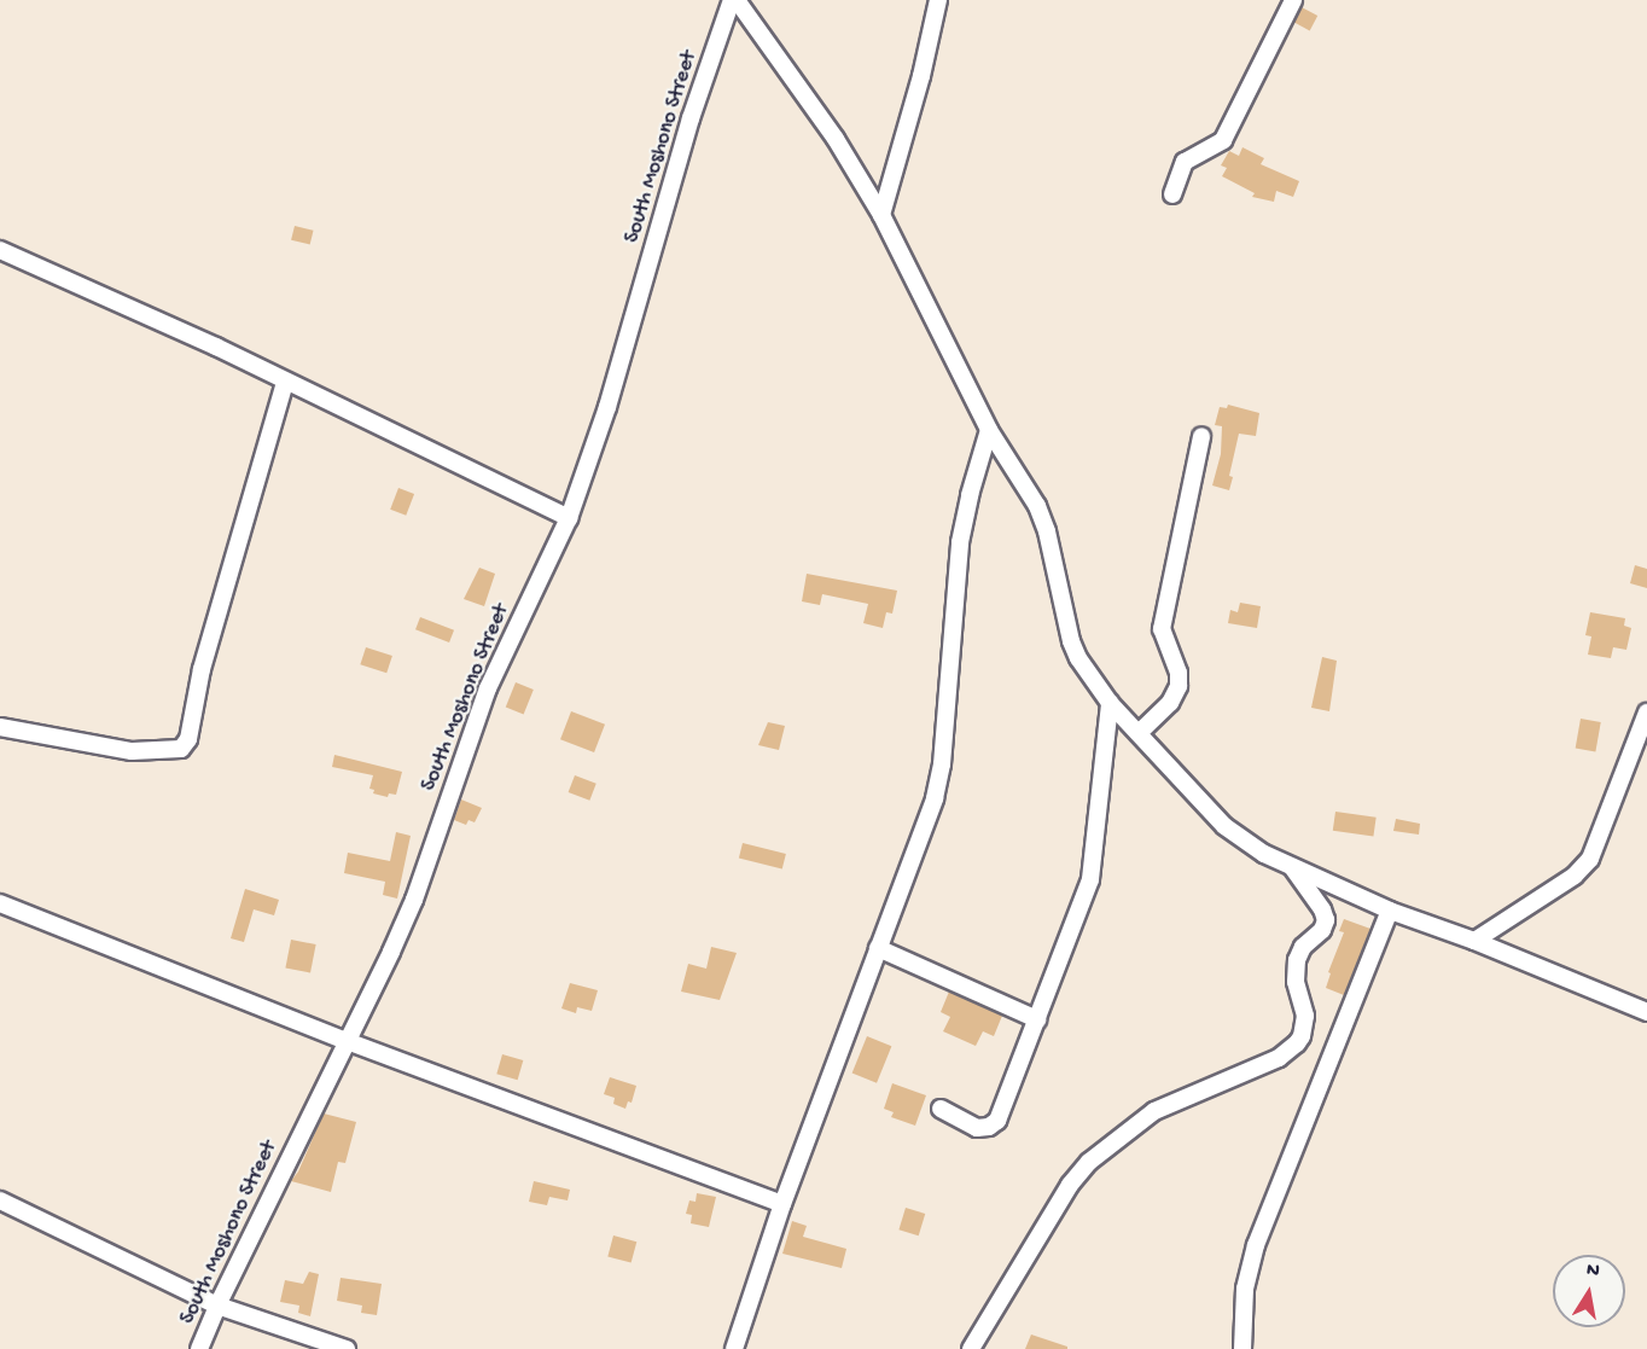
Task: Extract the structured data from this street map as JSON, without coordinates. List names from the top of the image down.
{
  "streets": {
    "street": ["South Moshono Street"]
  },
  "north": "top"
}
